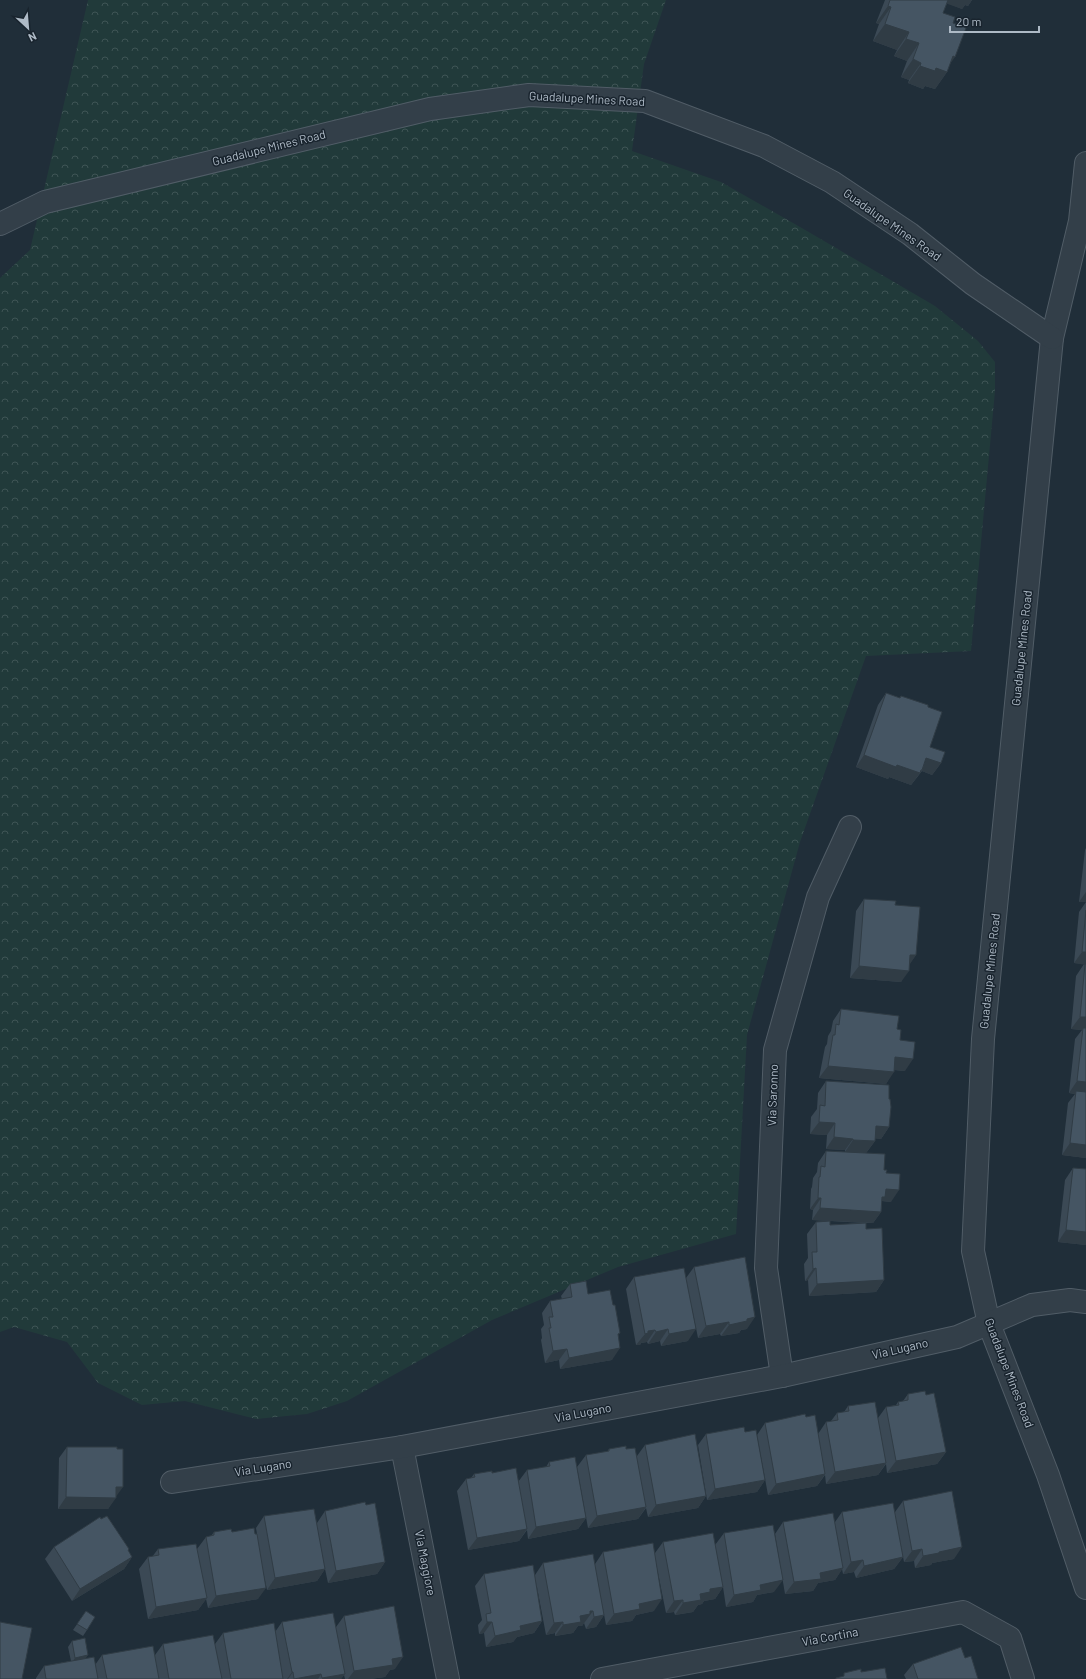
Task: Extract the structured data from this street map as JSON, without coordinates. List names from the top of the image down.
{
  "streets": {
    "street": [
      "Guadalupe Mines Road",
      "Via Saronno",
      "Via Lugano",
      "Via Maggiore",
      "Via Cortina"
    ]
  },
  "crossings": [
    ["Guadalupe Mines Road", "Via Lugano"],
    ["Via Saronno", "Via Lugano"],
    ["Via Lugano", "Via Maggiore"]
  ],
  "scale_bar": "20 m",
  "north": "bottom right"
}
